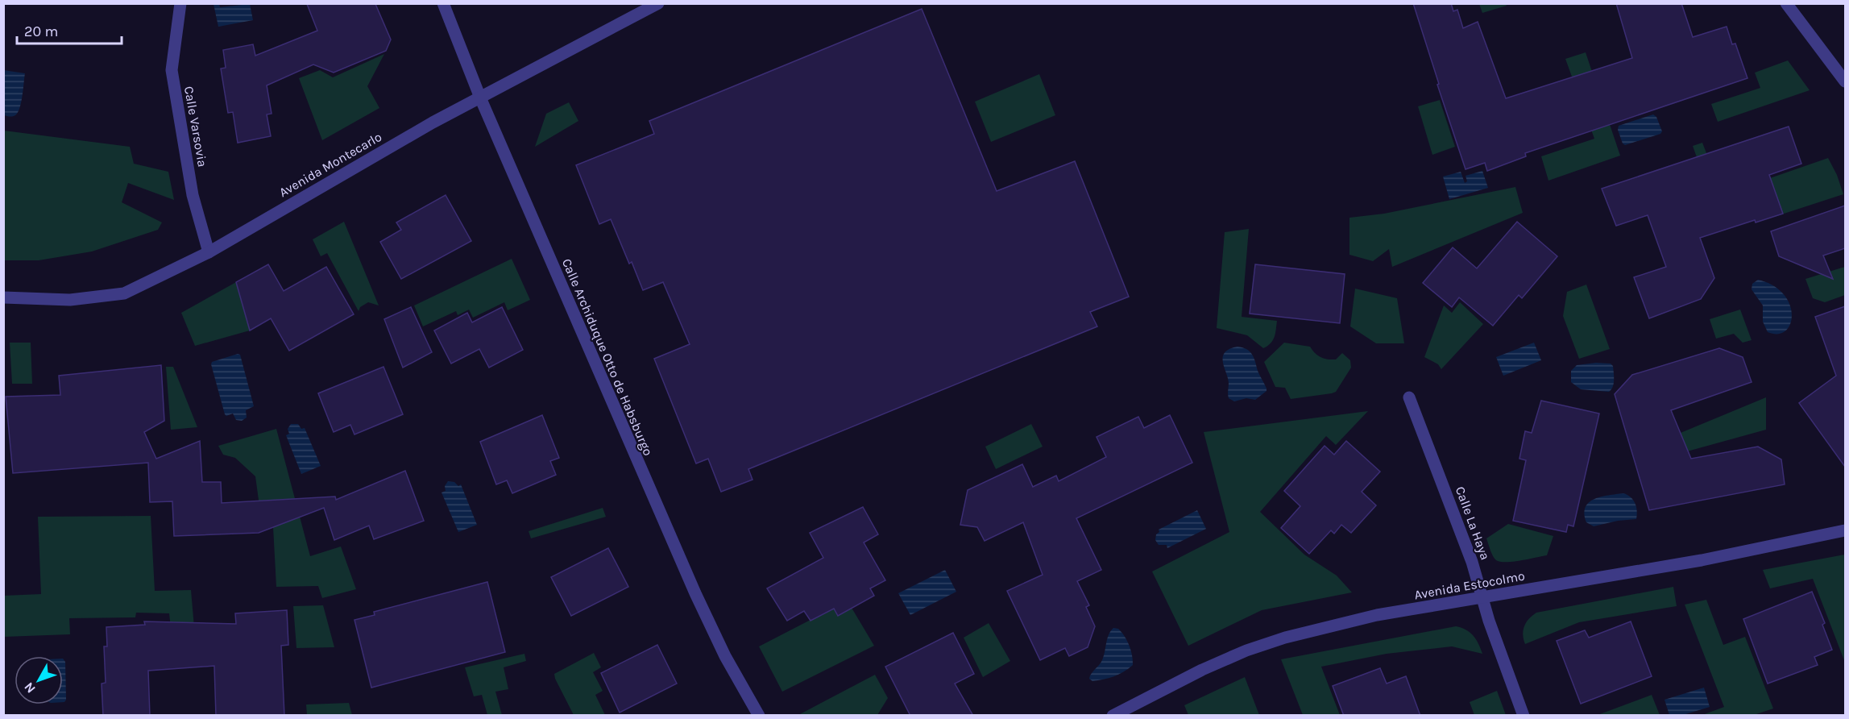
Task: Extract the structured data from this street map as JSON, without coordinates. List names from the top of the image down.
{
  "streets": {
    "street": [
      "Calle Varsovia",
      "Avenida Montecarlo",
      "Calle Archiduque Otto de Habsburgo",
      "Calle La Haya",
      "Avenida Estocolmo"
    ]
  },
  "crossings": [
    ["Calle Varsovia", "Avenida Montecarlo"],
    ["Avenida Montecarlo", "Calle Archiduque Otto de Habsburgo"],
    ["Calle La Haya", "Avenida Estocolmo"]
  ],
  "scale_bar": "20 m",
  "north": "bottom left"
}
